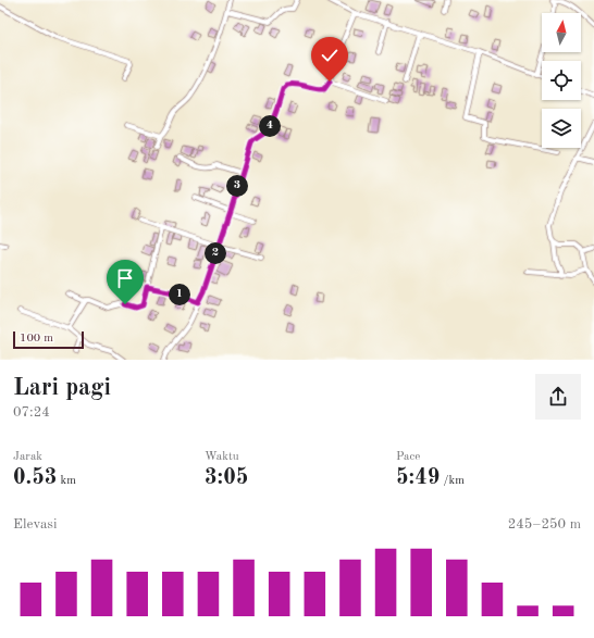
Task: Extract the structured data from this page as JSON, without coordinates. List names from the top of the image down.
{
  "scale_bar": "100 m",
  "north": "top",
  "page": {
    "pins": [
      "4",
      "3",
      "2",
      "1"
    ],
    "scale": "100 m",
    "heading": ["Lari pagi", "07:24"],
    "stats": [
      ["Jarak", "0.53 km"],
      ["Waktu", "3:05"],
      ["Pace", "5:49 /km"]
    ],
    "chart": ["Elevasi", "245–250 m"]
  }
}
